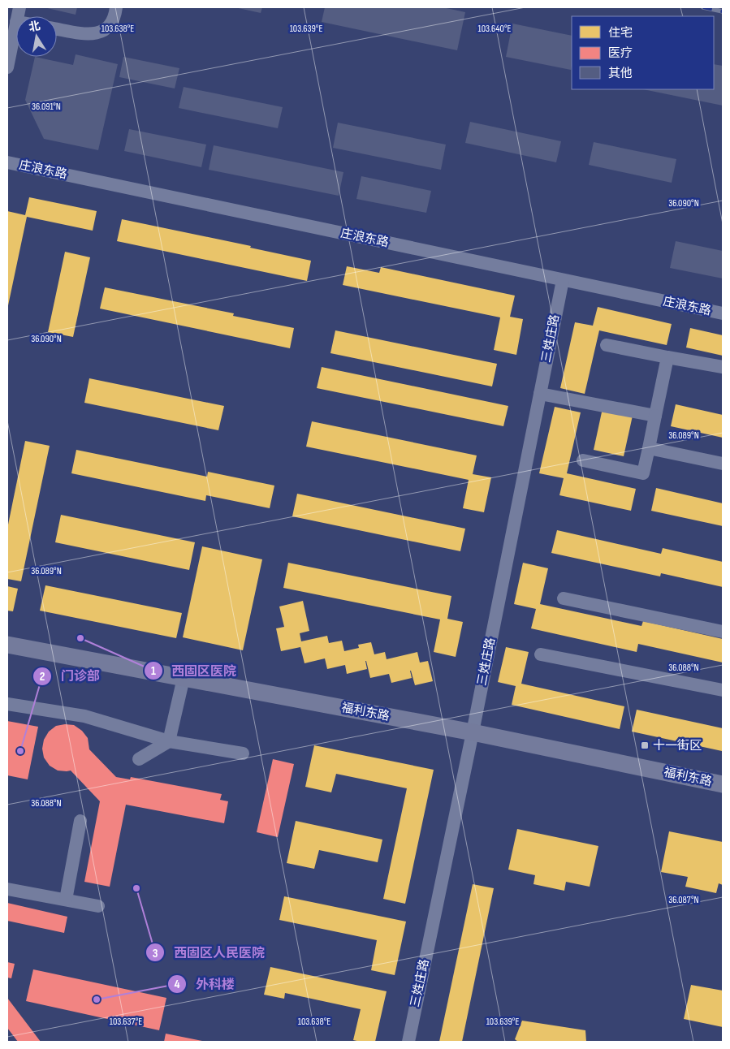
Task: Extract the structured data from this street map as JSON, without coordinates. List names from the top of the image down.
{
  "streets": {
    "main road": ["福利东路"],
    "street": ["庄浪东路", "三姓庄路"]
  },
  "crossings": [
    ["庄浪东路", "三姓庄路"],
    ["三姓庄路", "福利东路"]
  ],
  "places": {
    "other": [
      "西固区医院",
      "门诊部",
      "西固区人民医院",
      "外科楼"
    ],
    "transit": ["十一街区"]
  },
  "legend": ["住宅", "医疗", "其他"],
  "north": "top",
  "coordinates": [
    "103.638°E",
    "103.639°E",
    "103.640°E",
    "36.091°N",
    "36.090°N",
    "36.089°N",
    "36.088°N",
    "36.087°N",
    "103.637°E"
  ]
}
